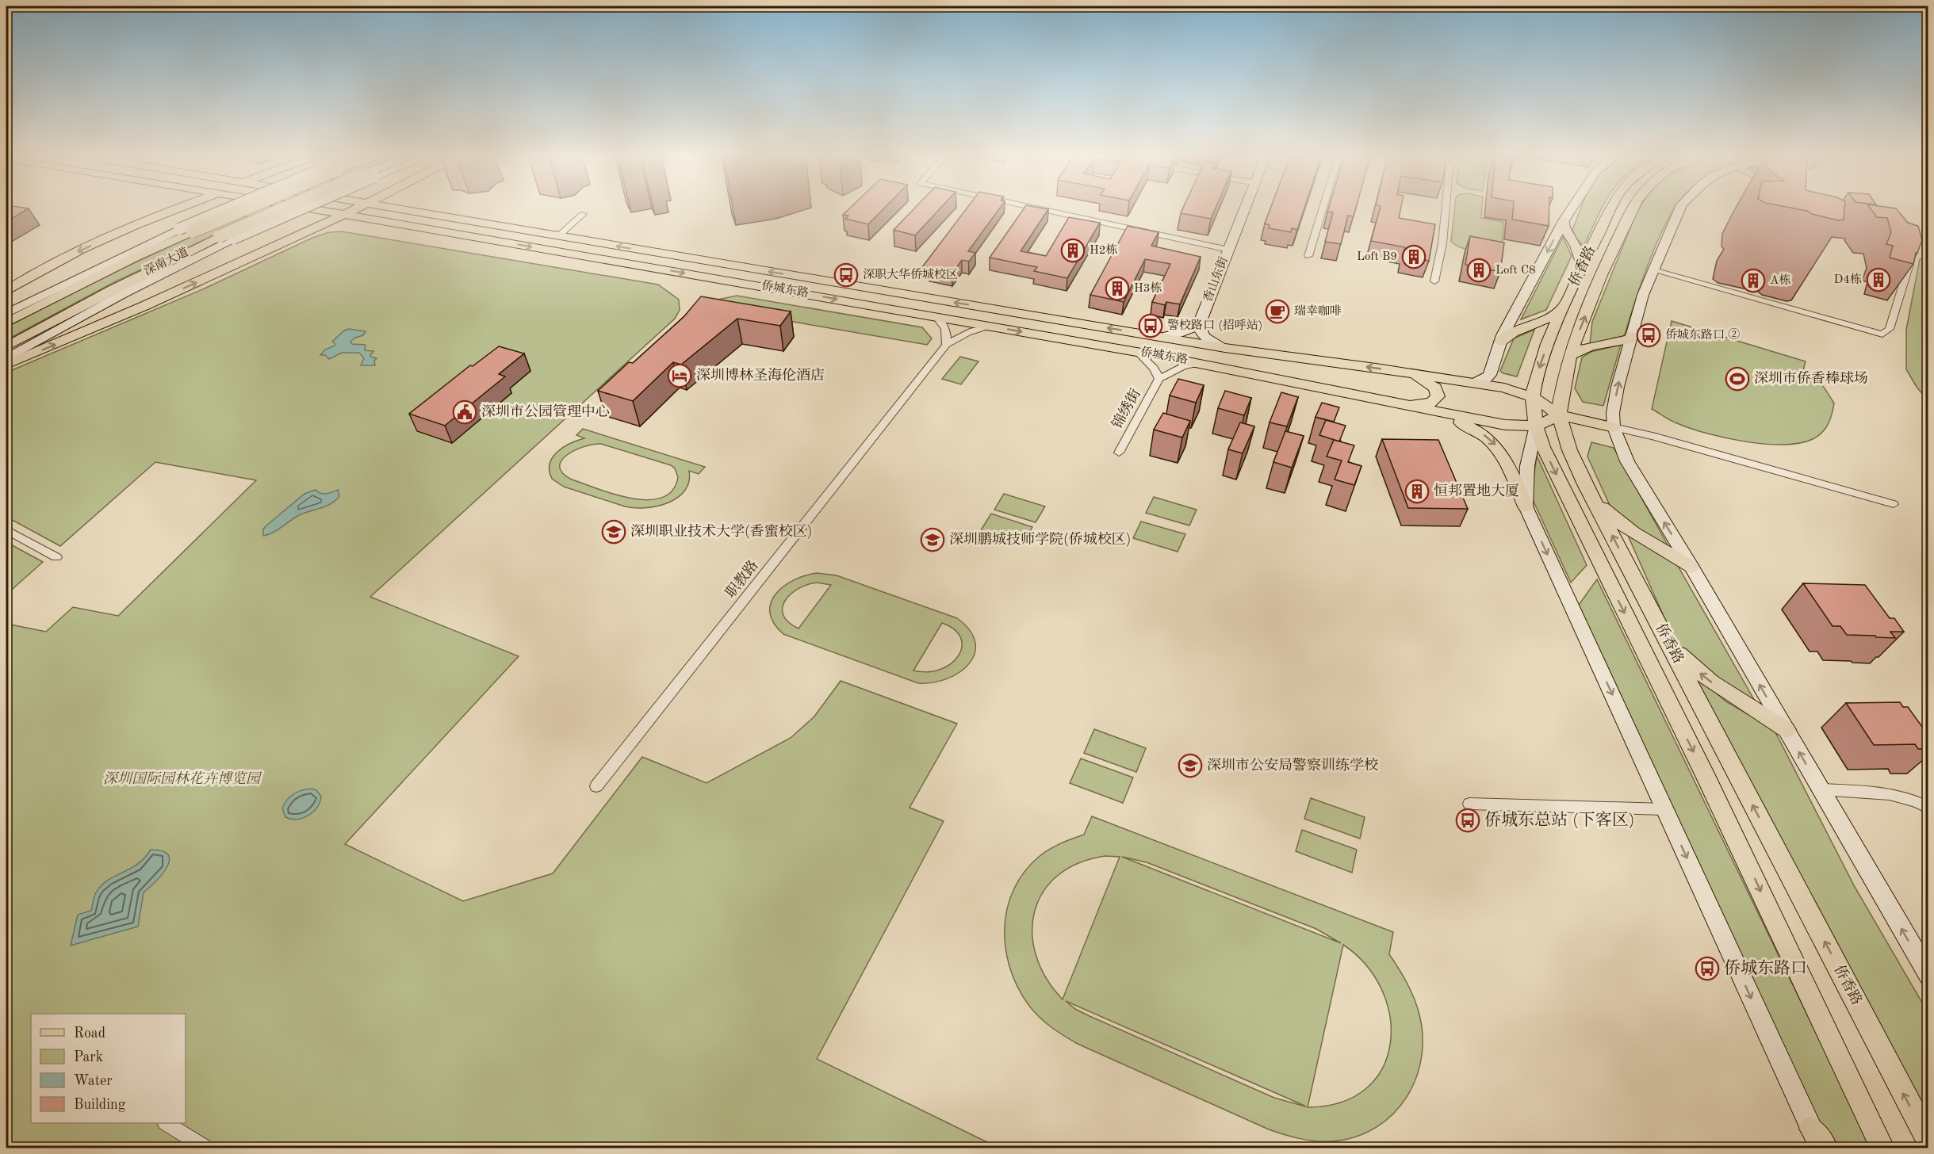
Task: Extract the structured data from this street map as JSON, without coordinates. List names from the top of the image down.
{
  "streets": {
    "main road": [
      "深南大道",
      "侨香路",
      "香山东街",
      "侨城东路"
    ],
    "street": ["锦绣街", "职教路"]
  },
  "crossings": [
    ["侨香路", "侨城东路"],
    ["侨城东路", "职教路"]
  ],
  "parks": ["深圳国际园林花卉博览园"],
  "places": {
    "building": [
      "H2栋",
      "Loft B9",
      "Loft C8",
      "D4栋",
      "A栋",
      "H3栋",
      "恒邦置地大厦"
    ],
    "bus stop": [
      "深职大华侨城校区",
      "警校路口 (招呼站)",
      "侨城东路口 ②",
      "侨城东总站 (下客区)",
      "侨城东路口"
    ],
    "cafe": ["瑞幸咖啡"],
    "hotel": ["深圳博林圣海伦酒店"],
    "sports": ["深圳市侨香棒球场"],
    "public building": ["深圳市公园管理中心"],
    "school or university": ["深圳职业技术大学(香蜜校区)", "深圳鹏城技师学院(侨城校区)", "深圳市公安局警察训练学校"]
  },
  "legend": [
    "Road",
    "Park",
    "Water",
    "Building"
  ]
}
